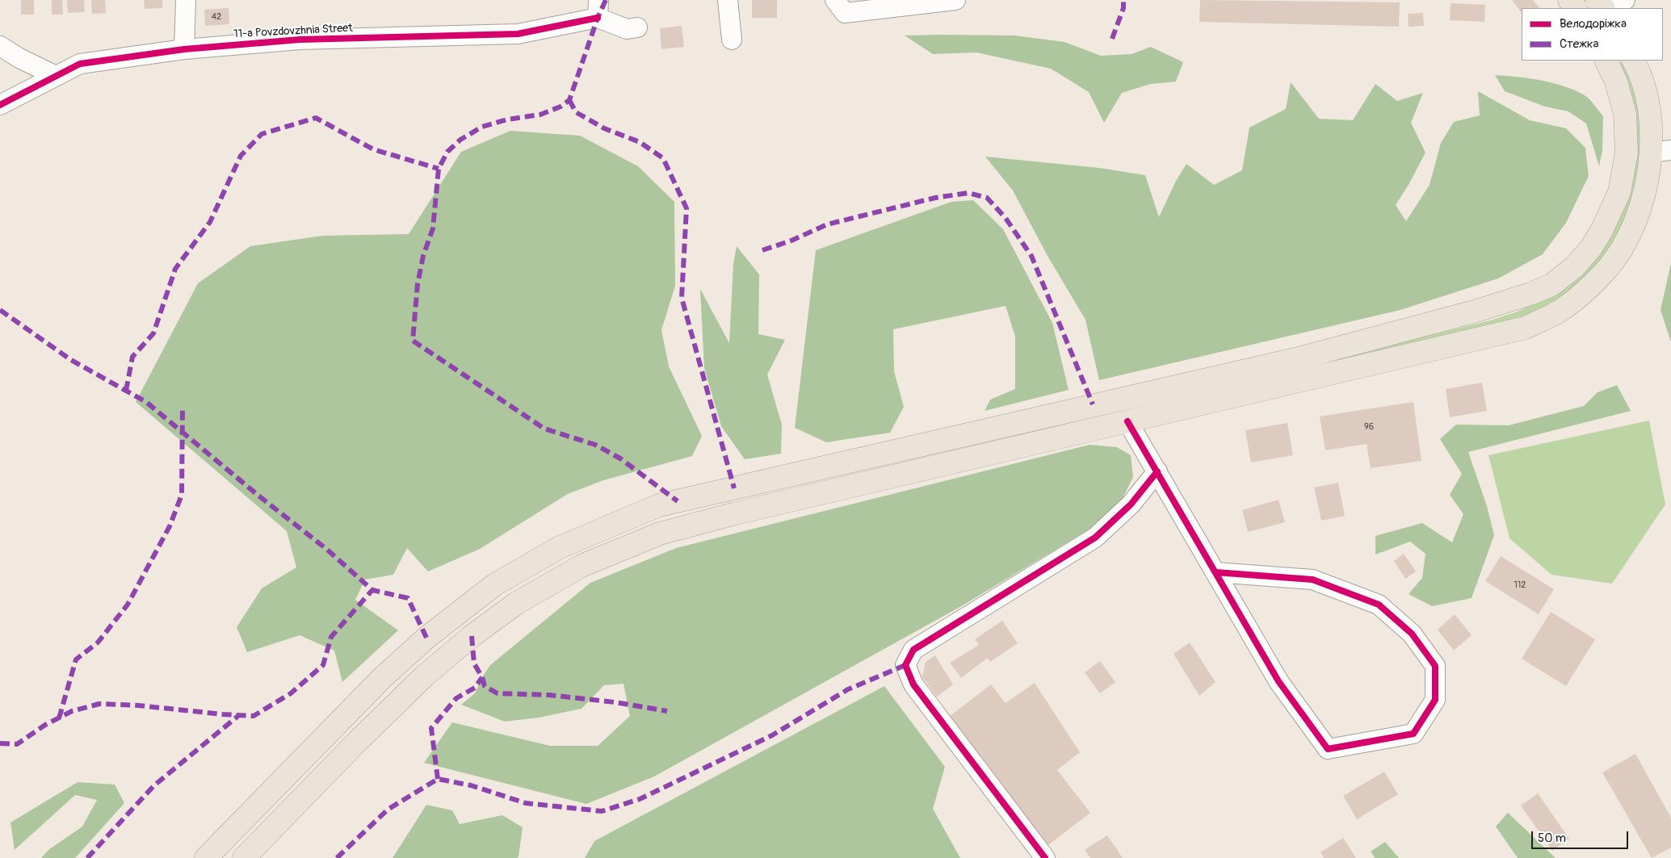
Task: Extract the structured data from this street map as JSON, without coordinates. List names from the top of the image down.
{
  "streets": {
    "street": ["11-a Povzdovzhnia Street"]
  },
  "house_numbers": ["42", "96", "112"],
  "legend": ["Велодоріжка", "Стежка"],
  "scale_bar": "50 m"
}
